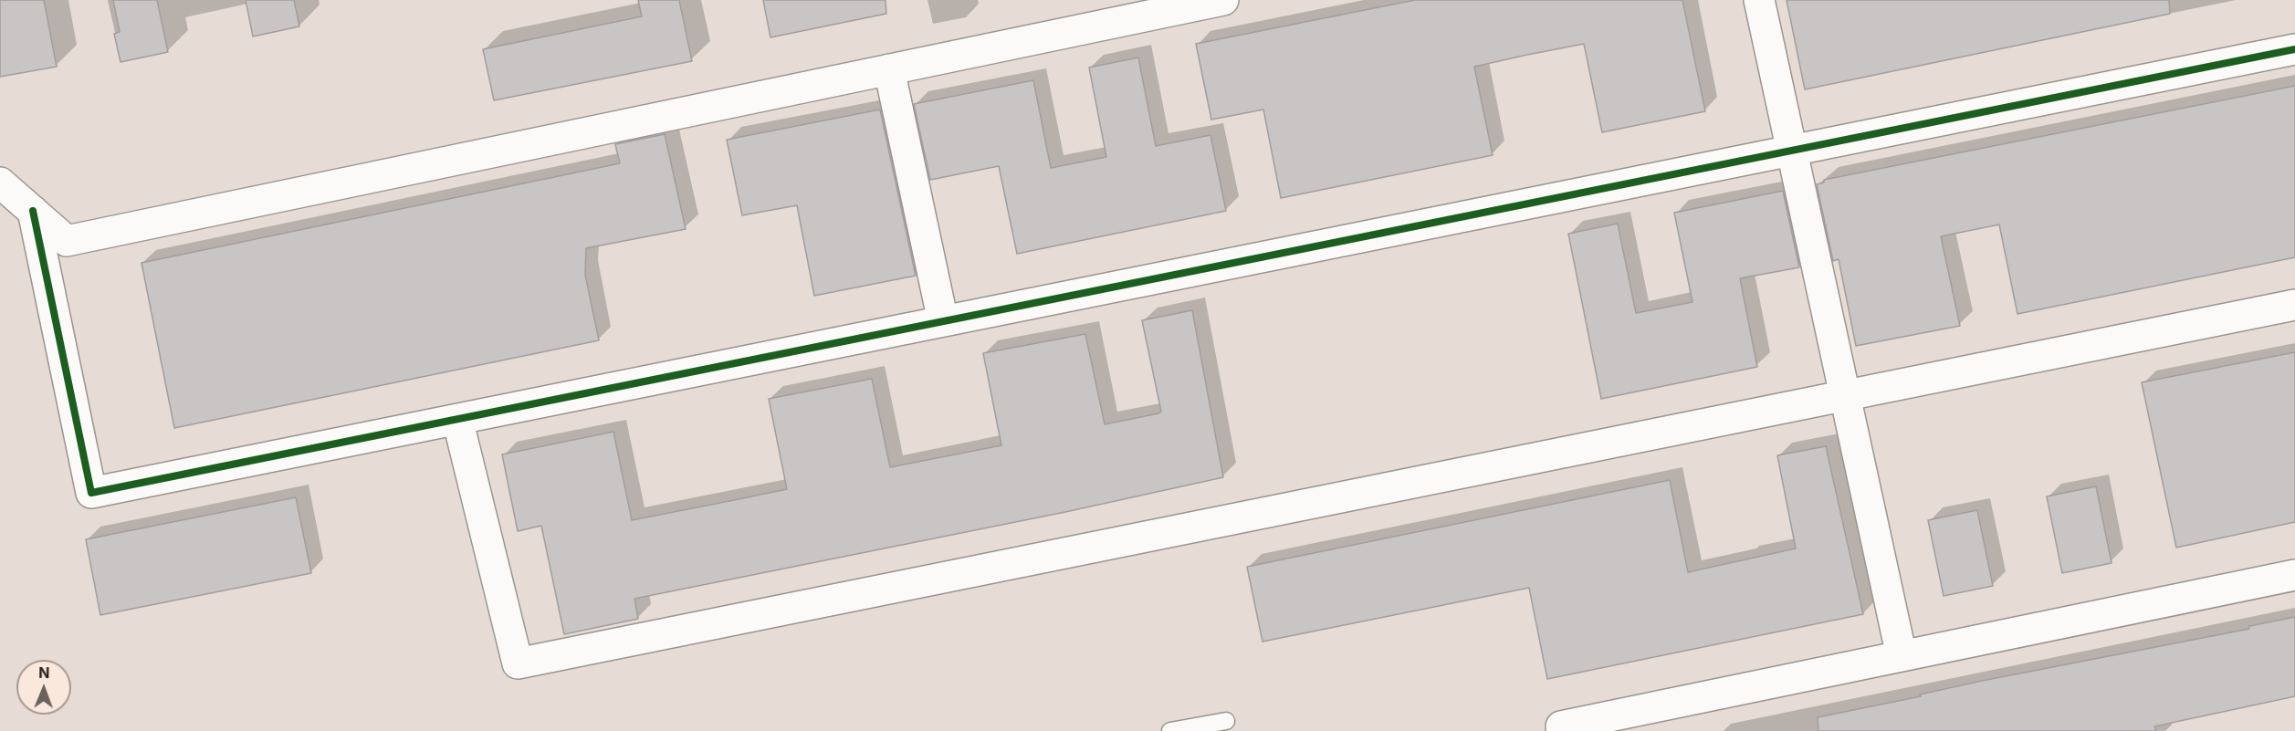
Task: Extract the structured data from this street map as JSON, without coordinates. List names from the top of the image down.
{
  "north": "top"
}
